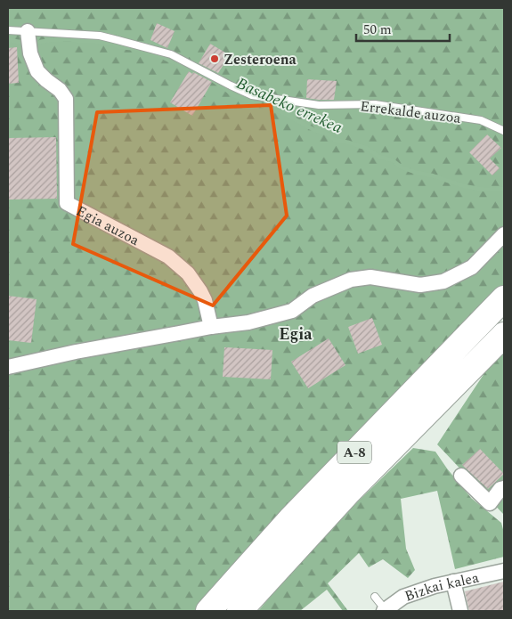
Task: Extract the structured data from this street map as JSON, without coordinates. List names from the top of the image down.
{
  "streets": {
    "highway": ["A-8"],
    "street": ["Egia auzoa", "Bizkai kalea"],
    "lane": ["Errekalde auzoa"]
  },
  "crossings": [
    ["Errekalde auzoa", "Egia auzoa"]
  ],
  "districts": ["Egia"],
  "water": ["Basabeko errekea"],
  "places": ["Zesteroena"],
  "scale_bar": "50 m"
}
